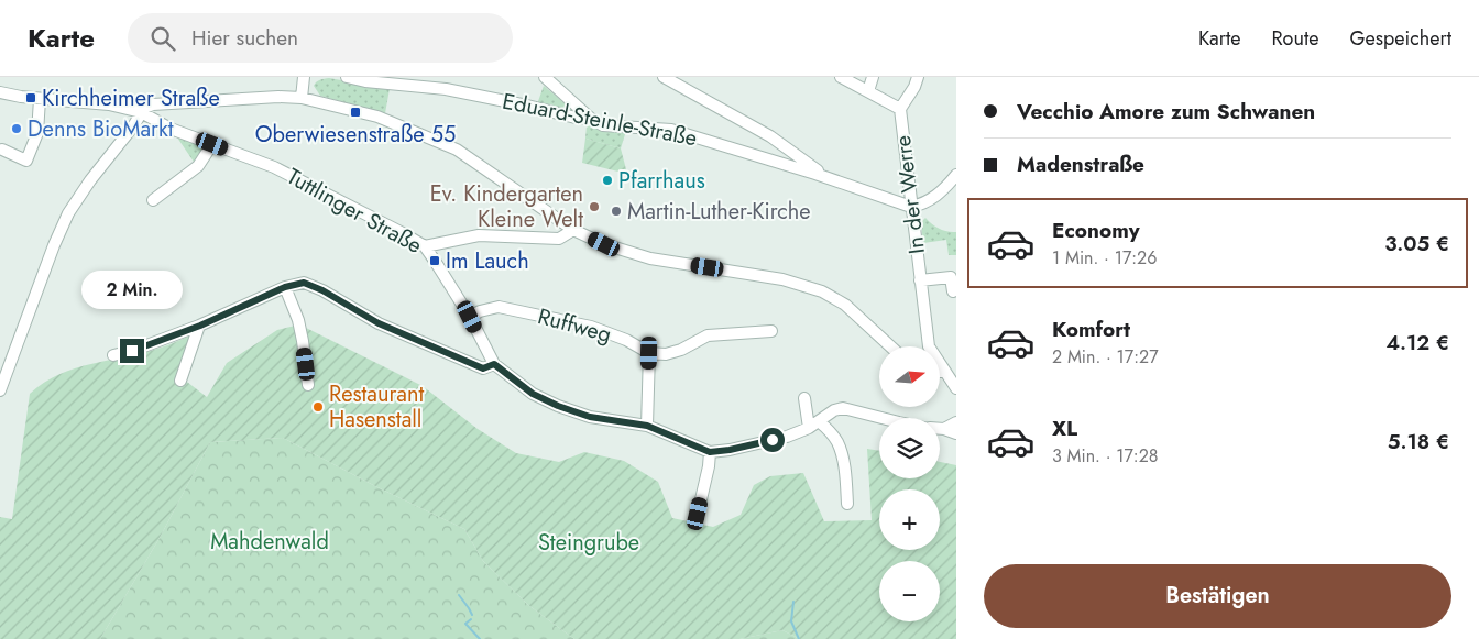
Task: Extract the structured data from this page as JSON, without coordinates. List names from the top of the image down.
{
  "streets": {
    "street": [
      "Eduard-Steinle-Straße",
      "In der Werre",
      "Tuttlinger Straße",
      "Ruffweg"
    ]
  },
  "crossings": [
    ["Eduard-Steinle-Straße", "In der Werre"],
    ["Tuttlinger Straße", "Ruffweg"]
  ],
  "parks": ["Mahdenwald", "Steingrube"],
  "places": {
    "transit": ["Kirchheimer Straße", "Oberwiesenstraße 55", "Im Lauch"],
    "other": [
      "Denns BioMarkt",
      "Pfarrhaus",
      "Ev. Kindergarten Kleine Welt",
      "Martin-Luther-Kirche",
      "Restaurant Hasenstall"
    ]
  },
  "north": "right",
  "page": {
    "header": "Karte",
    "search": "Hier suchen",
    "nav": ["Karte", "Route", "Gespeichert"],
    "banner": ["Vecchio Amore zum Schwanen", "Madenstraße"],
    "list": [
      {
        "name": "Economy",
        "note": "1 Min. · 17:26",
        "value": "3.05 €"
      },
      {
        "name": "Komfort",
        "note": "2 Min. · 17:27",
        "value": "4.12 €"
      },
      {
        "name": "XL",
        "note": "3 Min. · 17:28",
        "value": "5.18 €"
      }
    ],
    "bubble": "2 Min.",
    "map_buttons": ["+", "−"],
    "buttons": "Bestätigen"
  }
}
